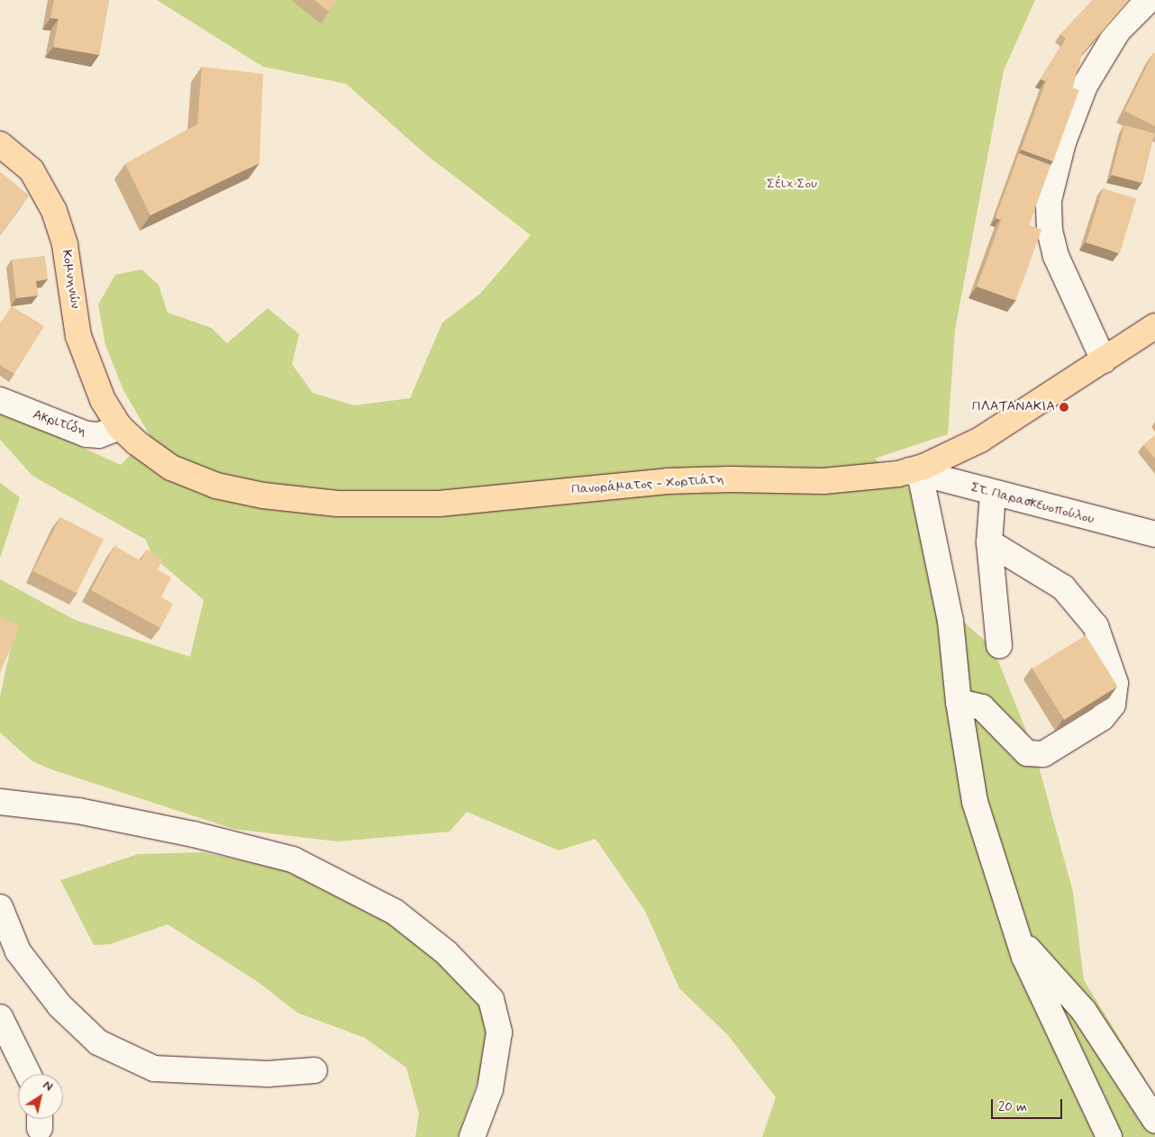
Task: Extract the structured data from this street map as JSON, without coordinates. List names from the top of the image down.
{
  "streets": {
    "main road": ["Κομνηνών", "Πανοράματος - Χορτιάτη"],
    "street": ["Ακριτίδη", "Στ. Παρασκευοπούλου"]
  },
  "crossings": [
    ["Κομνηνών", "Ακριτίδη"],
    ["Κομνηνών", "Πανοράματος - Χορτιάτη"],
    ["Ακριτίδη", "Πανοράματος - Χορτιάτη"],
    ["Πανοράματος - Χορτιάτη", "Στ. Παρασκευοπούλου"]
  ],
  "parks": ["Σέιχ Σου"],
  "places": ["ΠΛΑΤΑΝΑΚΙΑ"],
  "scale_bar": "20 m",
  "north": "top right"
}
